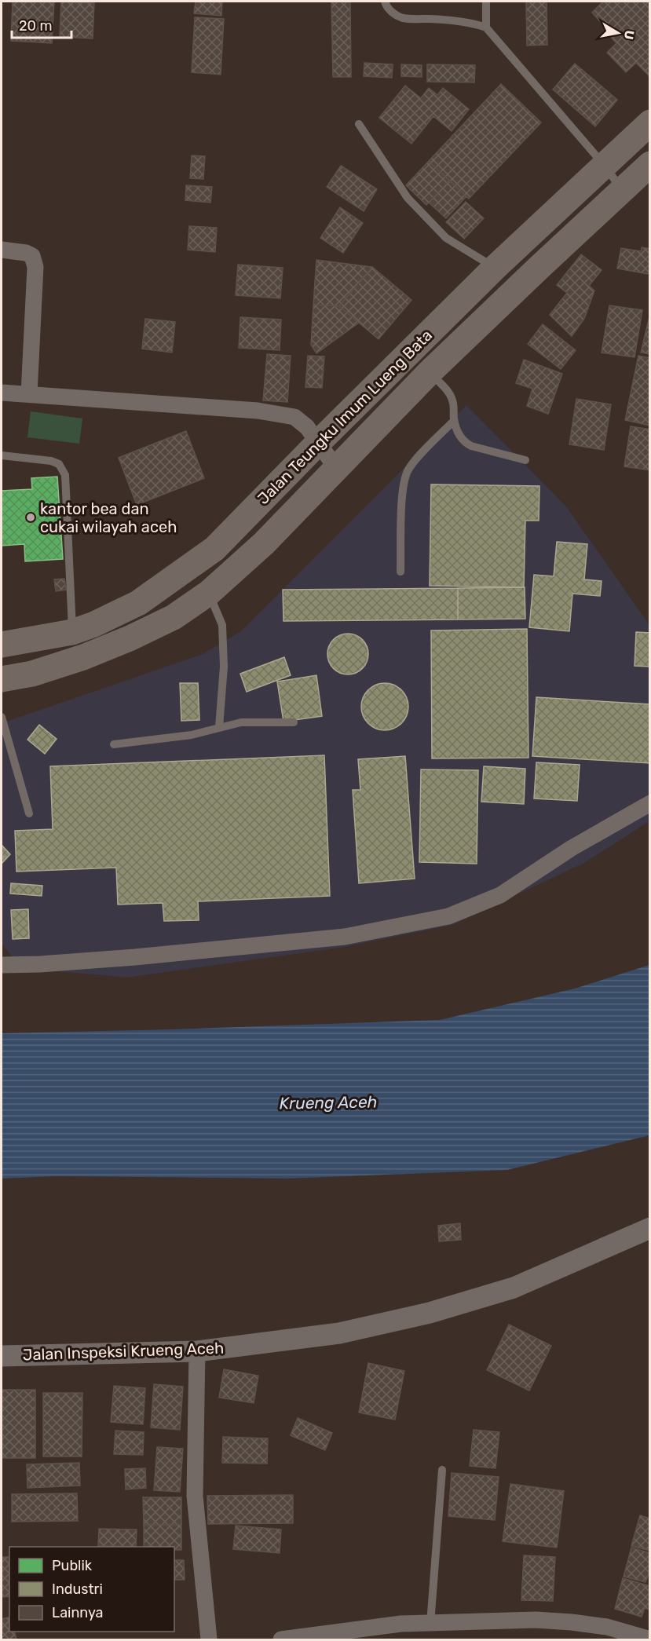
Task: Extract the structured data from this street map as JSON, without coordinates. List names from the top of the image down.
{
  "streets": {
    "highway": ["Jalan Teungku Imum Lueng Bata"],
    "street": ["Jalan Inspeksi Krueng Aceh"]
  },
  "water": ["Krueng Aceh"],
  "places": ["kantor bea dan cukai wilayah aceh"],
  "legend": ["Publik", "Industri", "Lainnya"],
  "scale_bar": "20 m",
  "north": "right"
}
